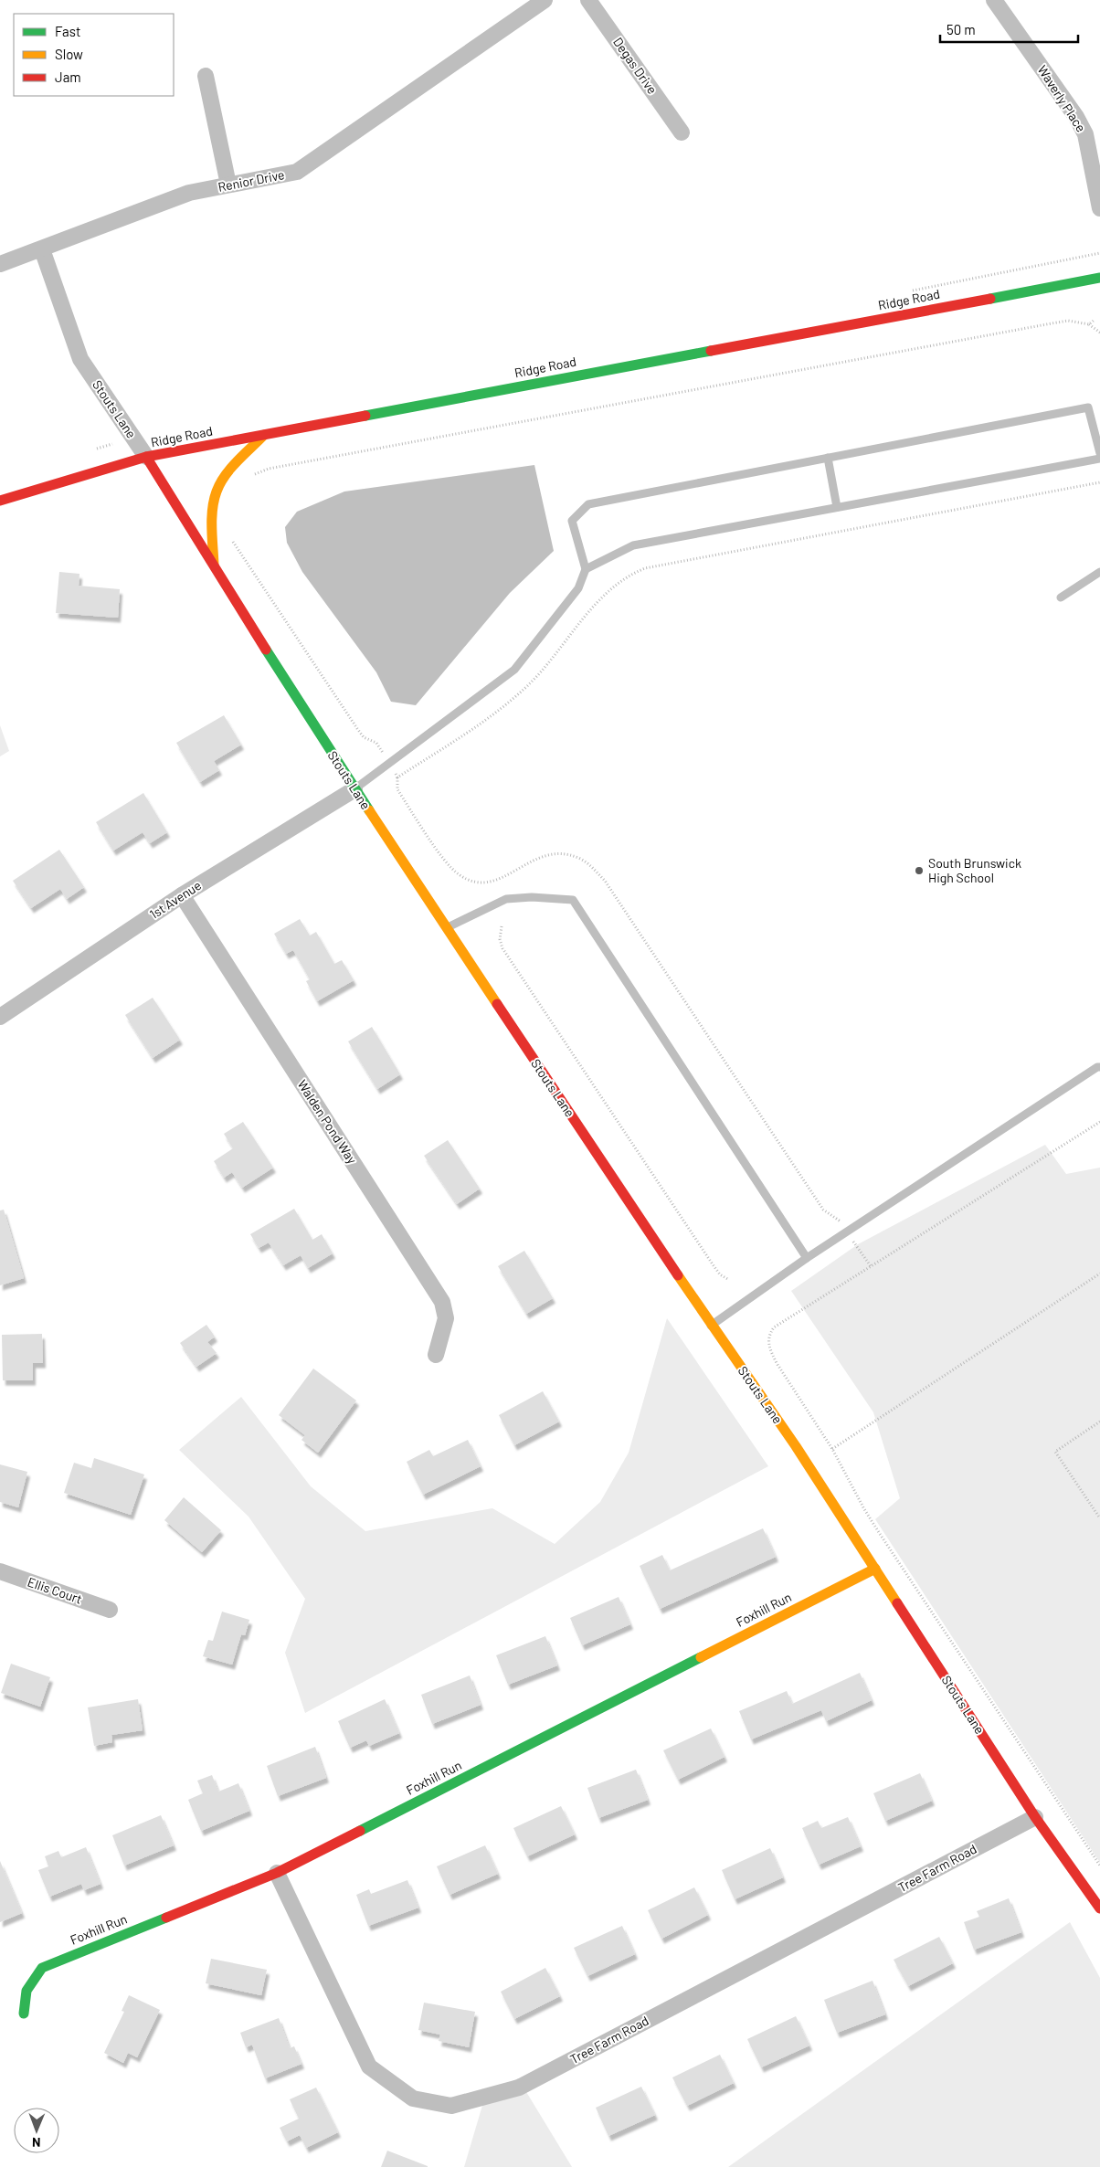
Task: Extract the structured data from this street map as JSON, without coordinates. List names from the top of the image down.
{
  "streets": {
    "street": [
      "Degas Drive",
      "Waverly Place",
      "Renior Drive",
      "Ridge Road",
      "Stouts Lane",
      "1st Avenue",
      "Walden Pond Way",
      "Ellis Court",
      "Foxhill Run",
      "Tree Farm Road"
    ]
  },
  "crossings": [
    ["Renior Drive", "Stouts Lane"],
    ["Ridge Road", "Stouts Lane"],
    ["Stouts Lane", "1st Avenue"],
    ["Stouts Lane", "Foxhill Run"],
    ["Stouts Lane", "Tree Farm Road"],
    ["1st Avenue", "Walden Pond Way"],
    ["Foxhill Run", "Tree Farm Road"]
  ],
  "places": ["South Brunswick High School"],
  "legend": ["Fast", "Slow", "Jam"],
  "scale_bar": "50 m",
  "north": "bottom"
}
